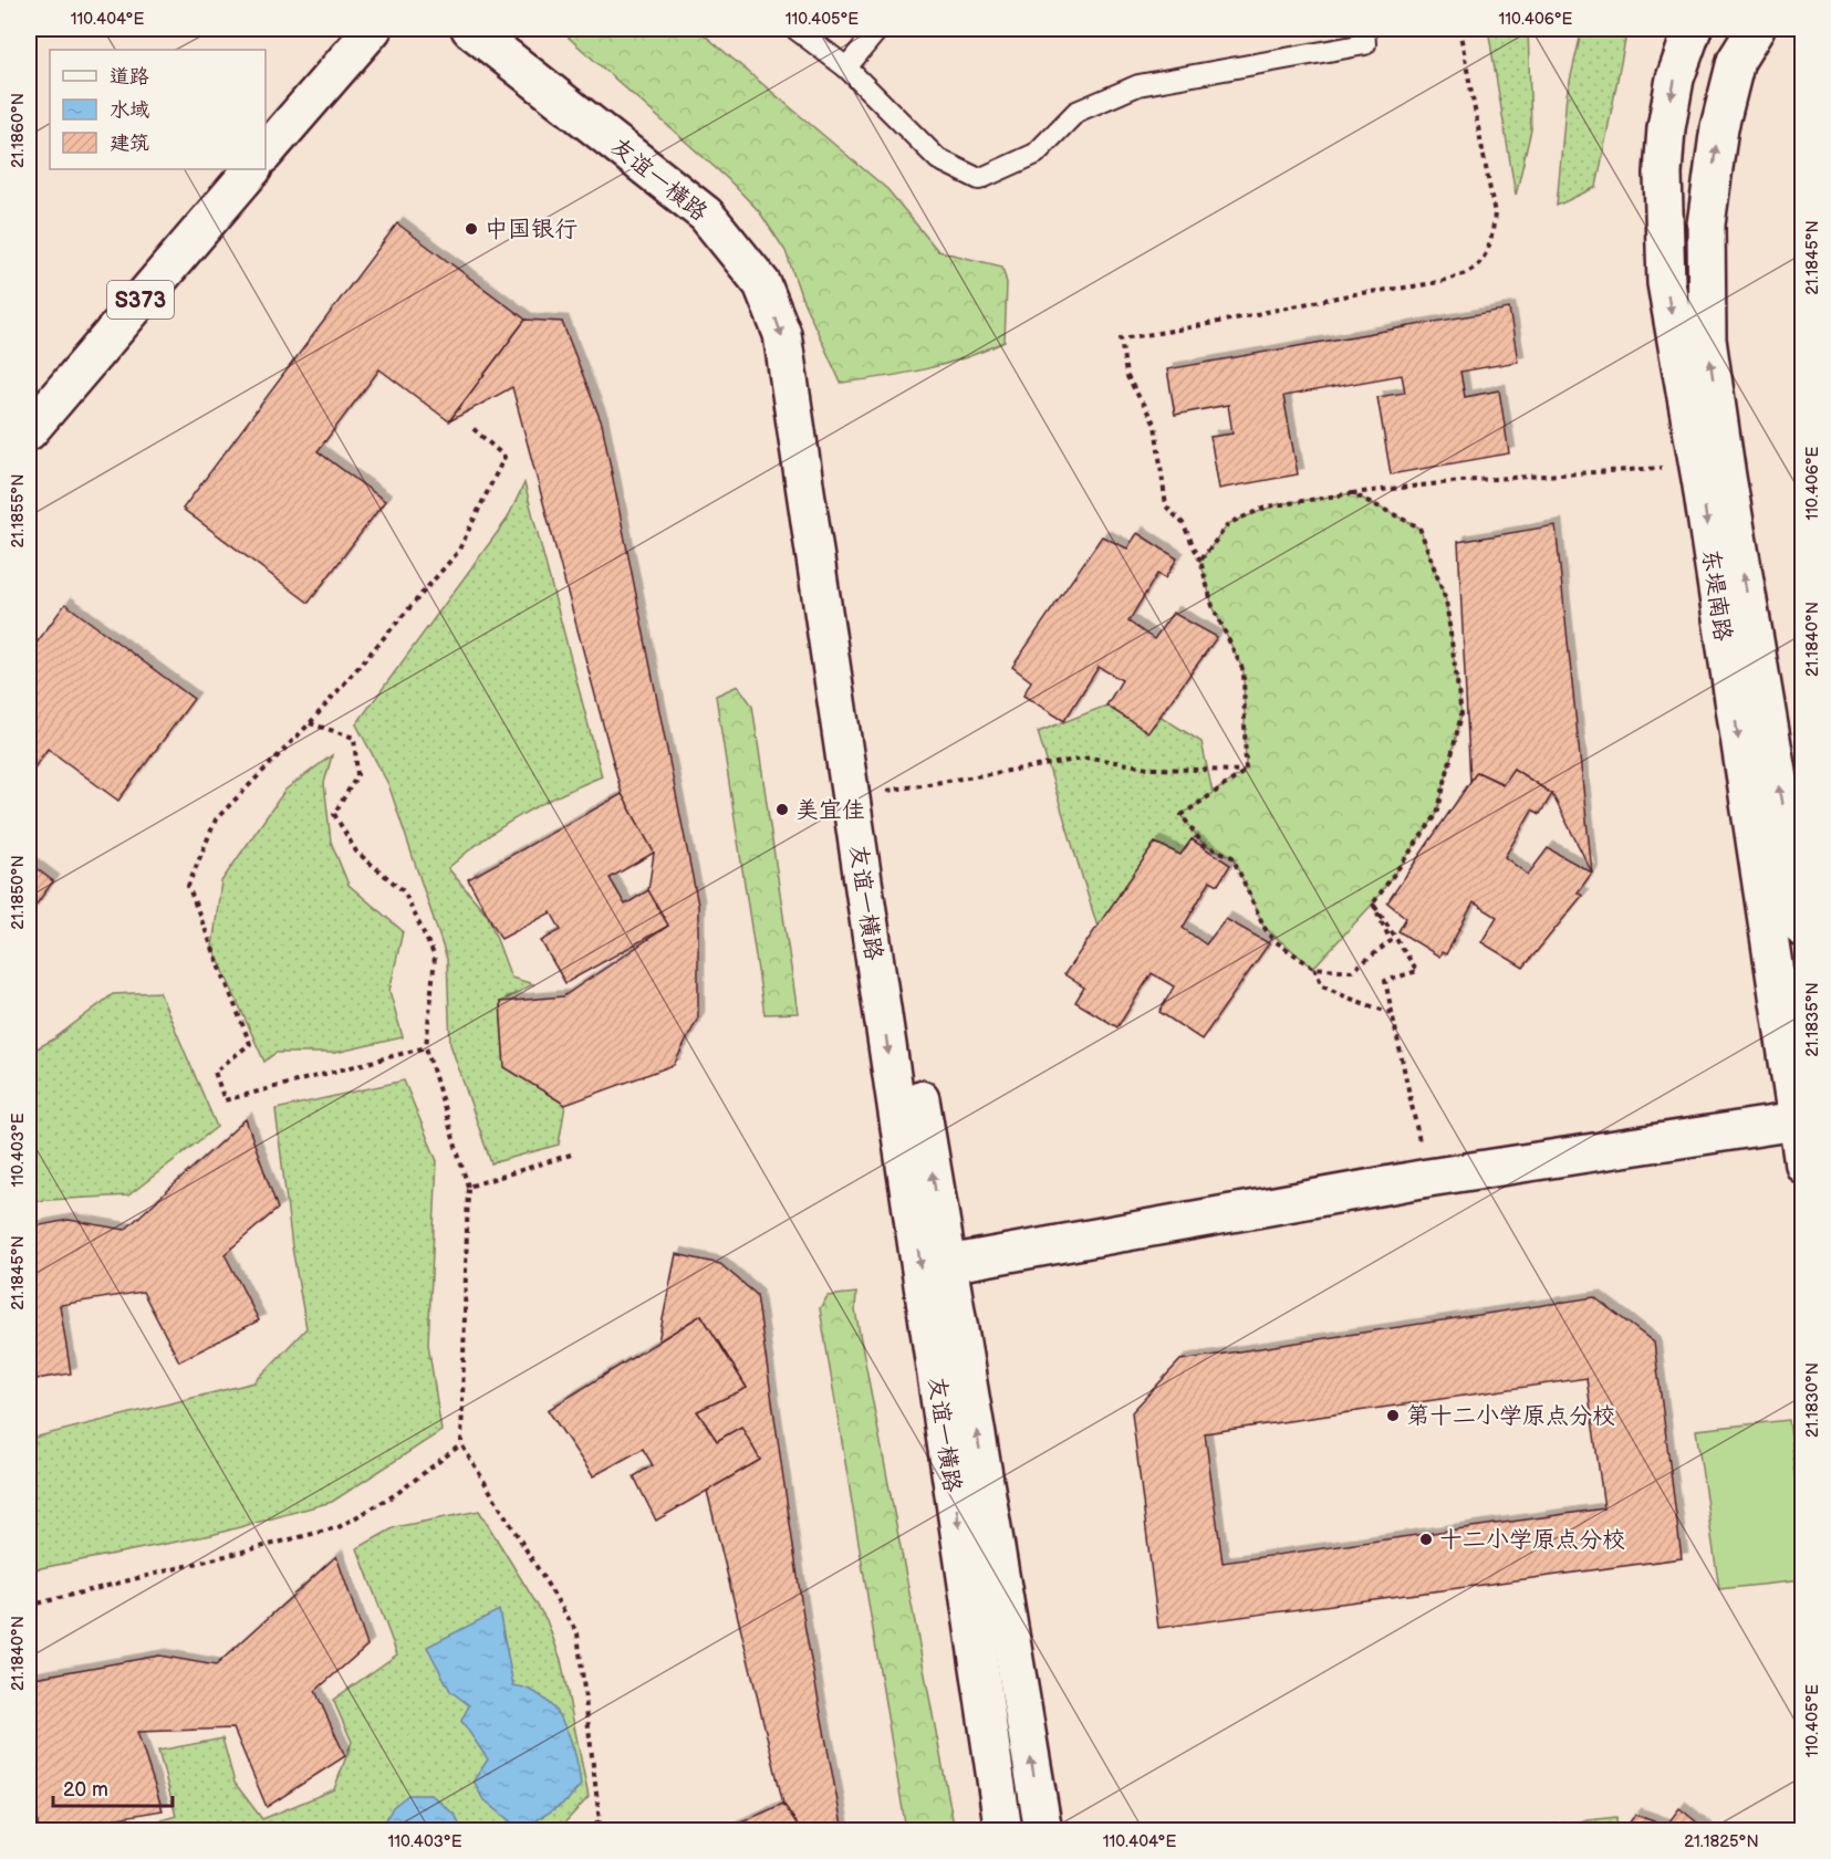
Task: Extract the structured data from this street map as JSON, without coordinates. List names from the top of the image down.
{
  "streets": {
    "street": ["友谊一横路", "S373", "东堤南路"]
  },
  "places": [
    "中国银行",
    "美宜佳",
    "第十二小学原点分校",
    "十二小学原点分校"
  ],
  "legend": ["道路", "水域", "建筑"],
  "scale_bar": "20 m",
  "coordinates": [
    "110.404°E",
    "110.405°E",
    "110.406°E",
    "21.1860°N",
    "21.1845°N",
    "21.1855°N",
    "21.1840°N",
    "21.1850°N",
    "21.1835°N",
    "110.403°E",
    "21.1830°N",
    "21.1825°N"
  ]
}
